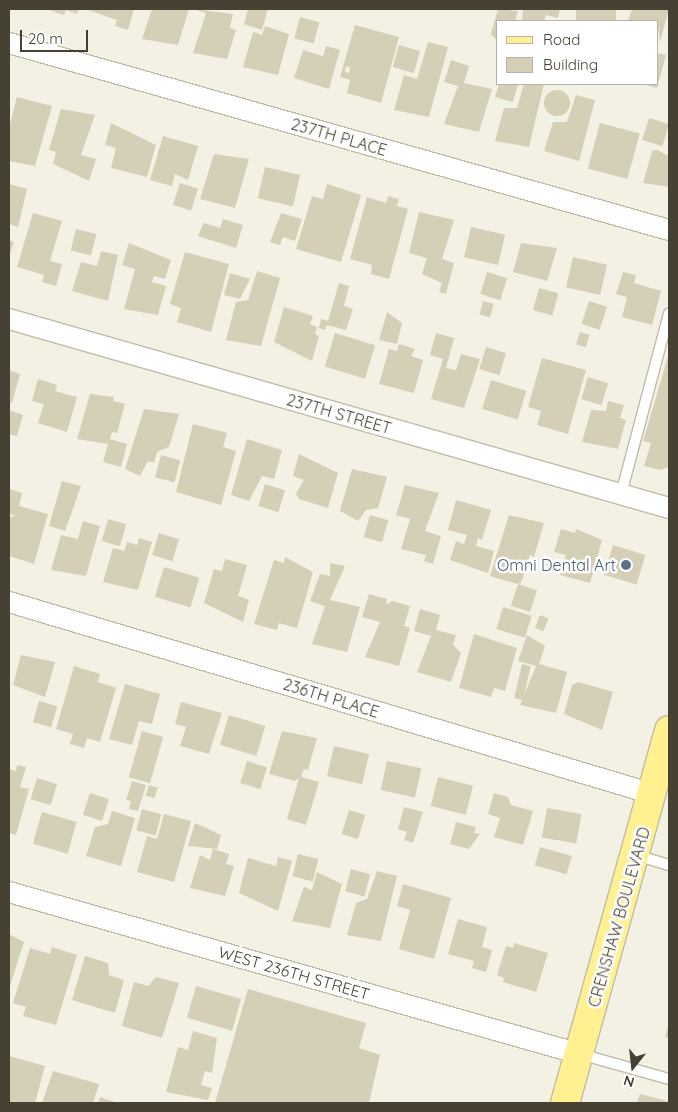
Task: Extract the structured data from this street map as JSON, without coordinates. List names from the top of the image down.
{
  "streets": {
    "main road": ["CRENSHAW BOULEVARD"],
    "street": [
      "237TH PLACE",
      "237TH STREET",
      "236TH PLACE",
      "WEST 236TH STREET"
    ]
  },
  "crossings": [
    ["236TH PLACE", "CRENSHAW BOULEVARD"],
    ["CRENSHAW BOULEVARD", "WEST 236TH STREET"]
  ],
  "places": ["Omni Dental Art"],
  "legend": ["Road", "Building"],
  "scale_bar": "20 m",
  "north": "bottom"
}
